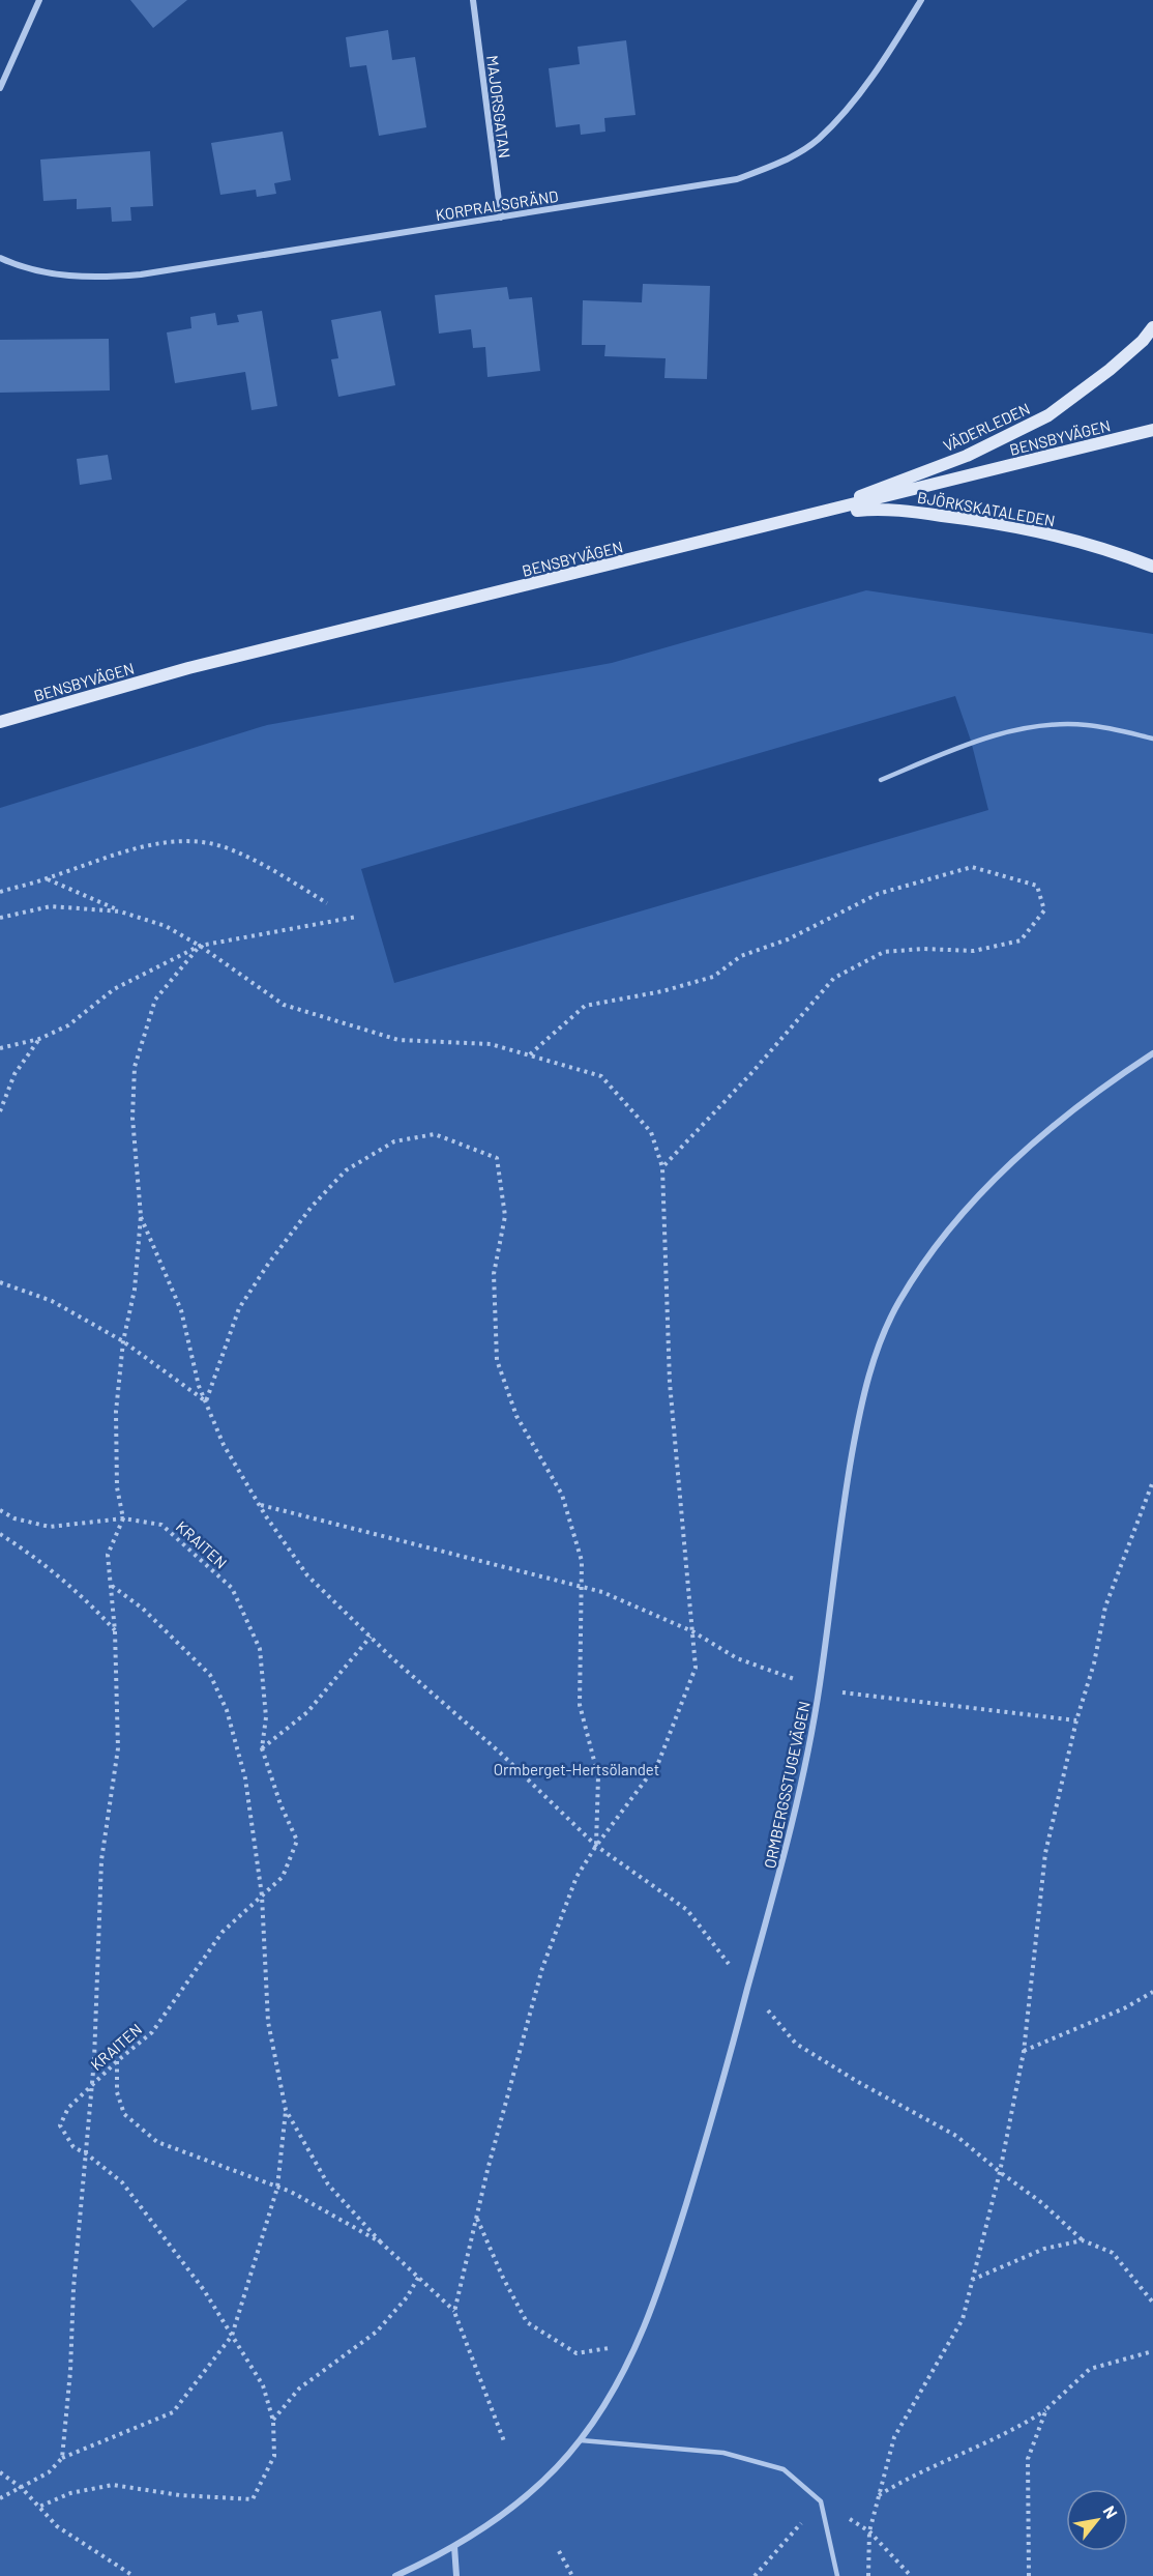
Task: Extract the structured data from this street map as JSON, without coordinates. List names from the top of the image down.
{
  "streets": {
    "main road": ["VÄDERLEDEN", "BENSBYVÄGEN", "BJÖRKSKATALEDEN"],
    "street": ["MAJORSGATAN", "KORPRALSGRÄND", "ORMBERGSSTUGEVÄGEN"],
    "path": ["KRAITEN"]
  },
  "crossings": [
    ["MAJORSGATAN", "KORPRALSGRÄND"],
    ["VÄDERLEDEN", "BENSBYVÄGEN"],
    ["VÄDERLEDEN", "BJÖRKSKATALEDEN"],
    ["BENSBYVÄGEN", "BJÖRKSKATALEDEN"]
  ],
  "parks": ["Ormberget-Hertsölandet"],
  "north": "top right"
}
